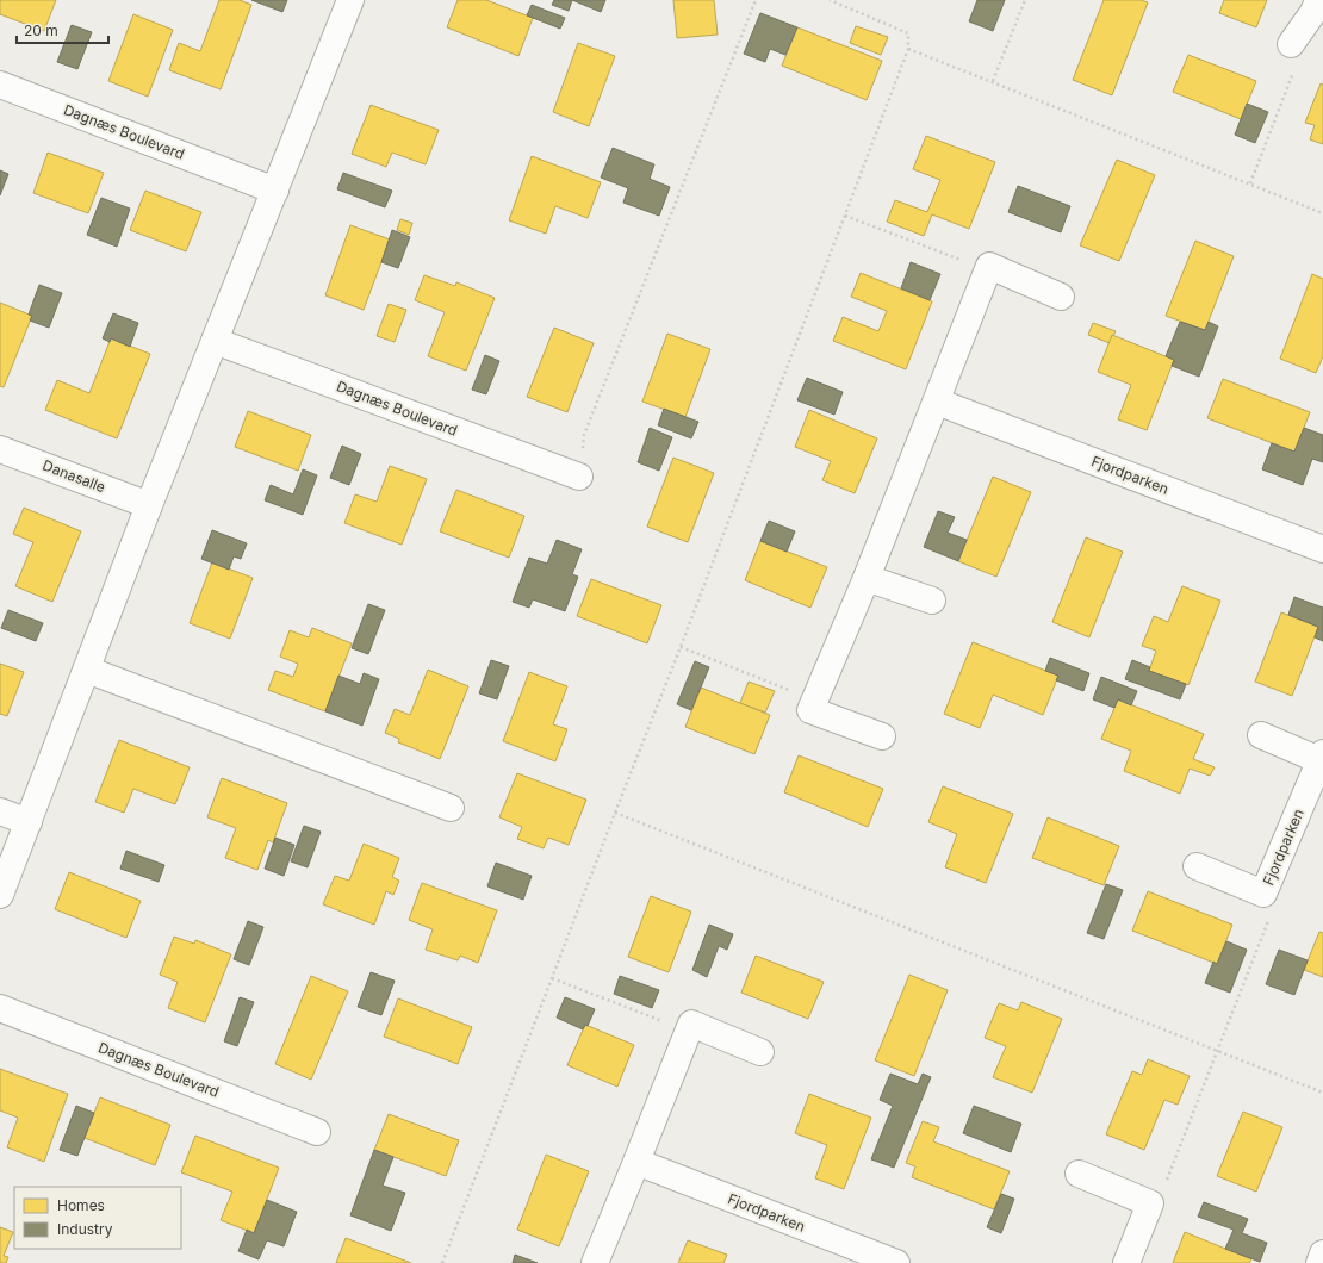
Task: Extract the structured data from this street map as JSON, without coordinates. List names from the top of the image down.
{
  "streets": {
    "street": ["Dagnæs Boulevard", "Fjordparken", "Danasalle"]
  },
  "legend": ["Homes", "Industry"],
  "scale_bar": "20 m"
}
